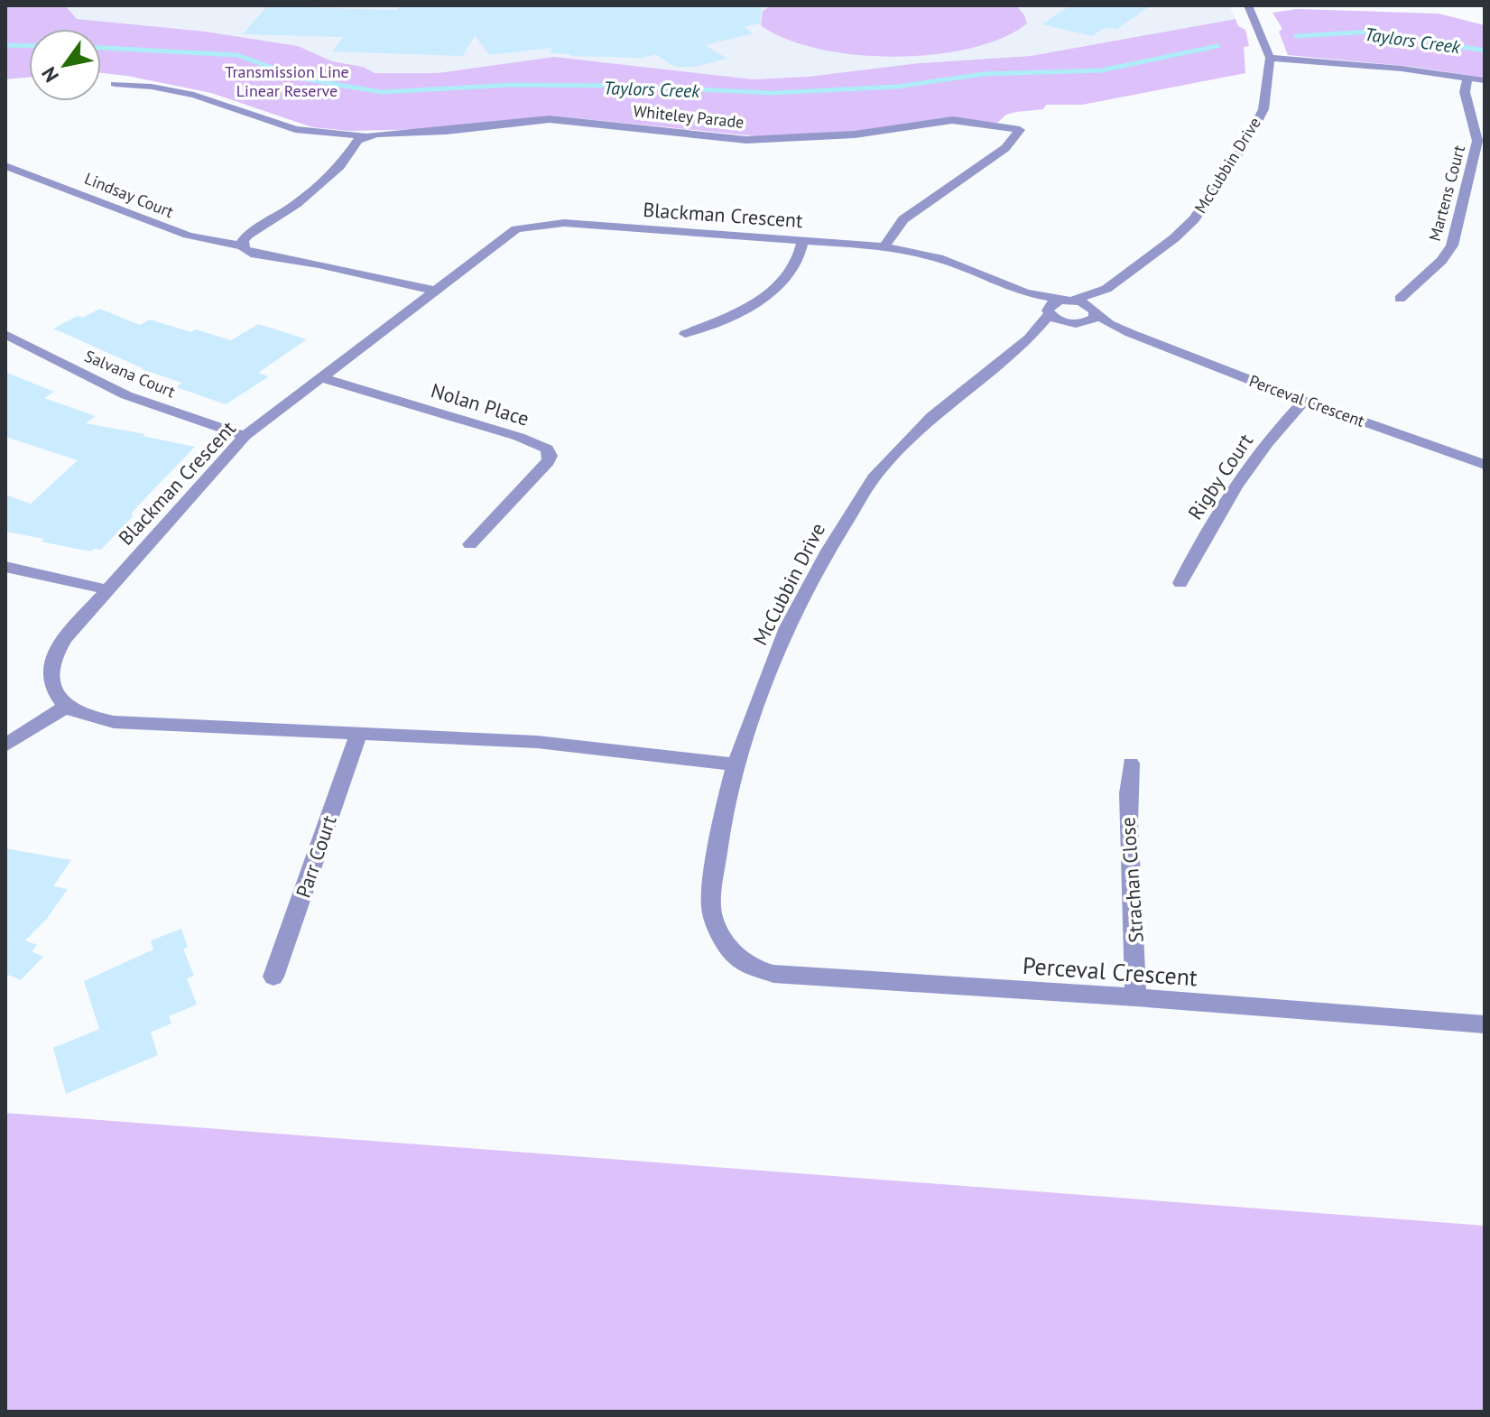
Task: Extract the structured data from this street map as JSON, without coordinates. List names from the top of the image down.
{
  "streets": {
    "street": [
      "Whiteley Parade",
      "McCubbin Drive",
      "Martens Court",
      "Lindsay Court",
      "Blackman Crescent",
      "Salvana Court",
      "Perceval Crescent",
      "Nolan Place",
      "Rigby Court",
      "Parr Court",
      "Strachan Close"
    ]
  },
  "crossings": [
    ["Whiteley Parade", "Blackman Crescent"],
    ["McCubbin Drive", "Blackman Crescent"],
    ["McCubbin Drive", "Perceval Crescent"],
    ["Blackman Crescent", "Salvana Court"],
    ["Blackman Crescent", "Perceval Crescent"],
    ["Blackman Crescent", "Nolan Place"],
    ["Perceval Crescent", "Rigby Court"],
    ["Perceval Crescent", "Strachan Close"]
  ],
  "water": ["Taylors Creek"],
  "parks": ["Transmission Line Linear Reserve"],
  "north": "bottom left"
}
